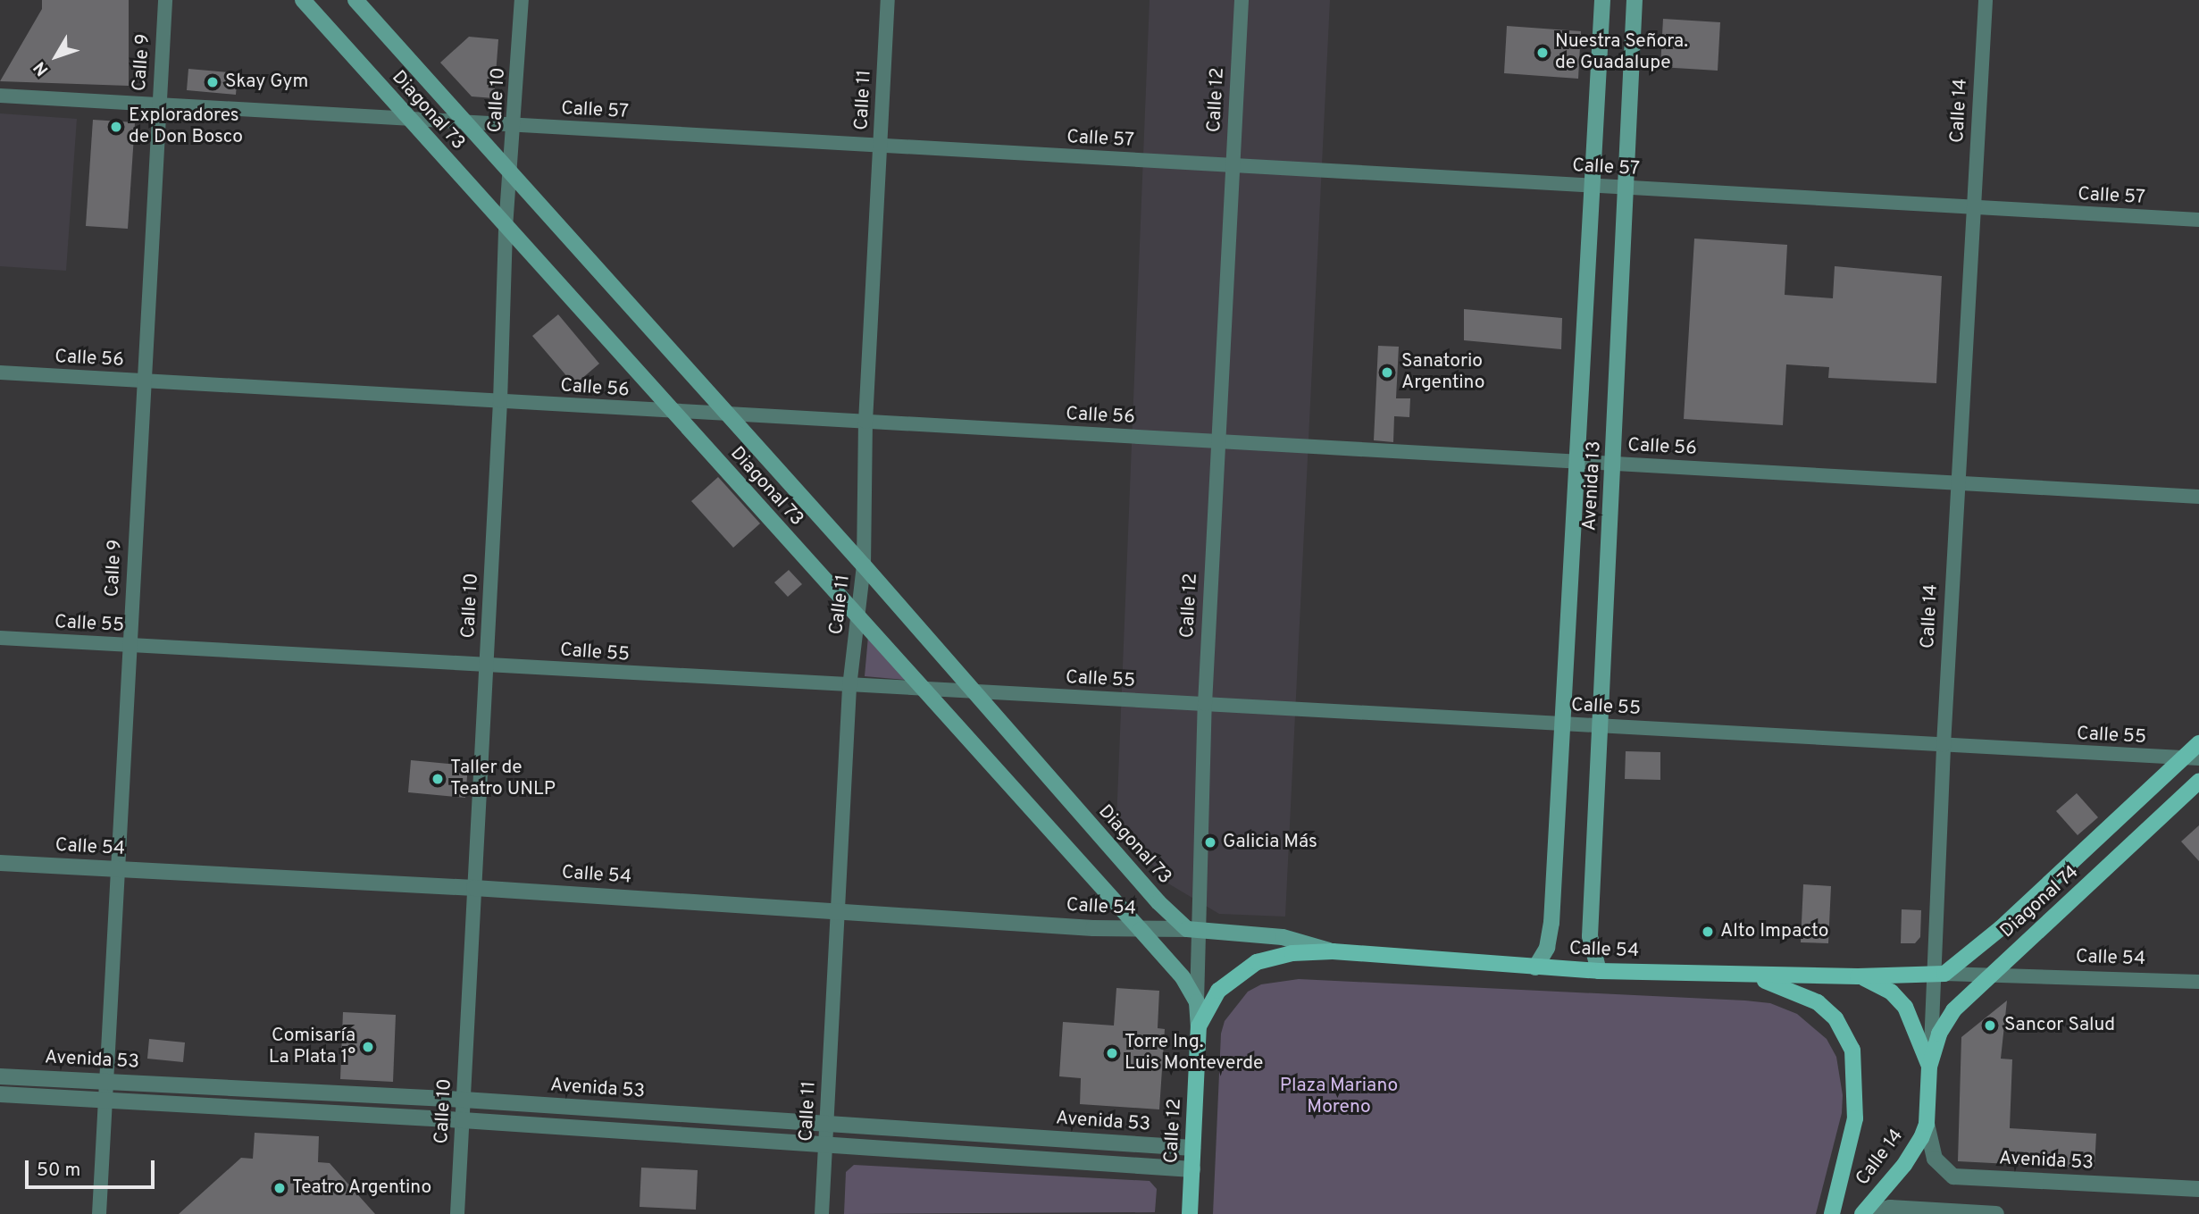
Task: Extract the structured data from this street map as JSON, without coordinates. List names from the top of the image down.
{
  "streets": {
    "main road": [
      "Calle 12",
      "Diagonal 73",
      "Calle 14",
      "Avenida 13",
      "Calle 54",
      "Diagonal 74"
    ],
    "street": [
      "Calle 9",
      "Calle 10",
      "Calle 11",
      "Calle 57",
      "Calle 56",
      "Calle 55",
      "Avenida 53"
    ]
  },
  "crossings": [
    ["Calle 9", "Calle 57"],
    ["Calle 9", "Calle 56"],
    ["Calle 9", "Calle 55"],
    ["Calle 9", "Calle 54"],
    ["Calle 9", "Avenida 53"],
    ["Calle 10", "Diagonal 73"],
    ["Calle 10", "Calle 57"],
    ["Calle 10", "Calle 56"],
    ["Calle 10", "Calle 55"],
    ["Calle 10", "Calle 54"],
    ["Calle 10", "Avenida 53"],
    ["Calle 11", "Diagonal 73"],
    ["Calle 11", "Calle 57"],
    ["Calle 11", "Calle 56"],
    ["Calle 11", "Calle 55"],
    ["Calle 11", "Calle 54"],
    ["Calle 11", "Avenida 53"],
    ["Calle 12", "Diagonal 73"],
    ["Calle 12", "Calle 57"],
    ["Calle 12", "Calle 56"],
    ["Calle 12", "Calle 55"],
    ["Calle 12", "Calle 54"],
    ["Calle 12", "Avenida 53"],
    ["Diagonal 73", "Calle 57"],
    ["Diagonal 73", "Calle 56"],
    ["Diagonal 73", "Calle 55"],
    ["Diagonal 73", "Calle 54"],
    ["Calle 57", "Calle 14"],
    ["Calle 57", "Avenida 13"],
    ["Calle 14", "Calle 56"],
    ["Calle 14", "Calle 55"],
    ["Calle 14", "Calle 54"],
    ["Calle 14", "Diagonal 74"],
    ["Calle 14", "Avenida 53"],
    ["Calle 56", "Avenida 13"],
    ["Avenida 13", "Calle 55"],
    ["Avenida 13", "Calle 54"],
    ["Calle 55", "Diagonal 74"],
    ["Calle 54", "Diagonal 74"]
  ],
  "parks": ["Plaza Mariano Moreno"],
  "places": [
    "Nuestra Señora. de Guadalupe",
    "Skay Gym",
    "Exploradores de Don Bosco",
    "Sanatorio Argentino",
    "Taller de Teatro UNLP",
    "Galicia Más",
    "Alto Impacto",
    "Sancor Salud",
    "Comisaría La Plata 1°",
    "Torre Ing. Luis Monteverde",
    "Teatro Argentino"
  ],
  "scale_bar": "50 m",
  "north": "bottom left"
}
